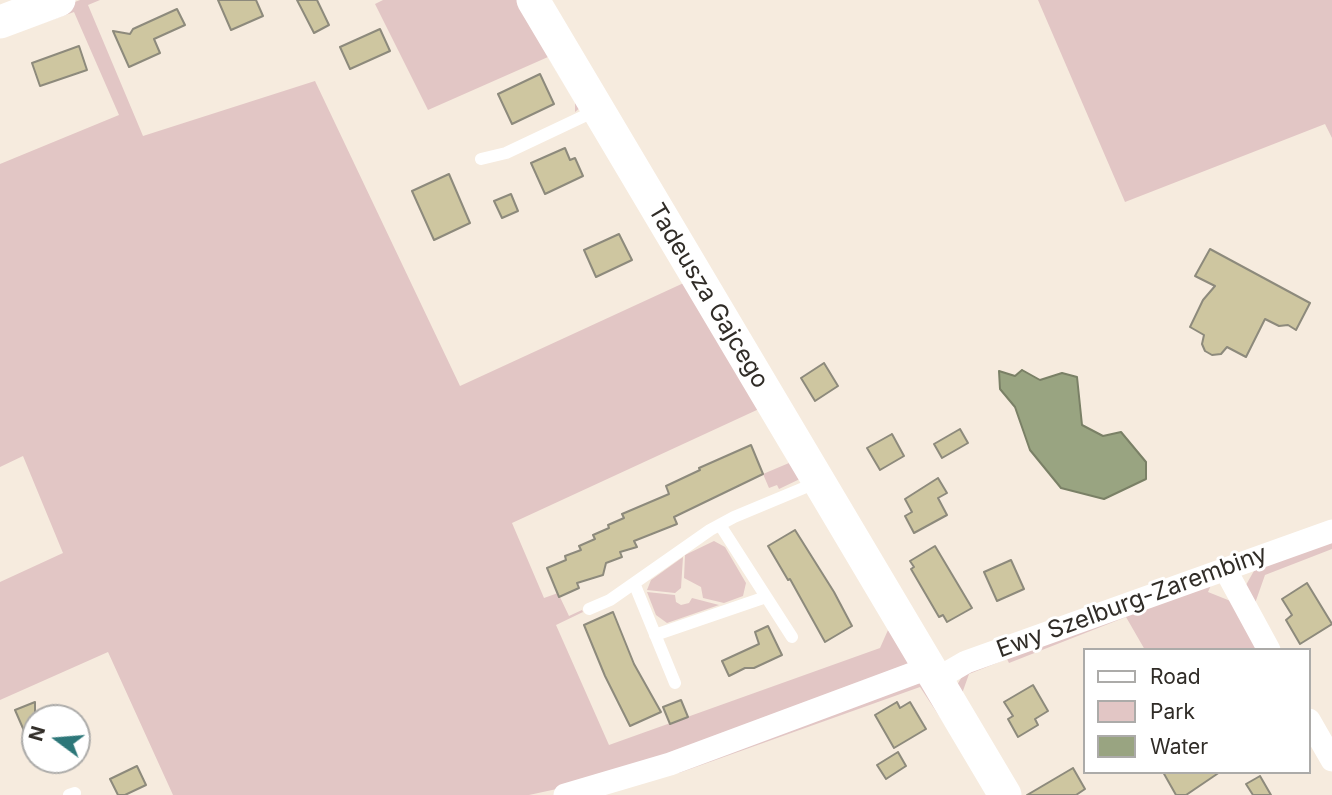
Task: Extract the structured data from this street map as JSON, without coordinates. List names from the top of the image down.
{
  "streets": {
    "street": ["Tadeusza Gajcego", "Ewy Szelburg-Zarembiny"]
  },
  "crossings": [
    ["Tadeusza Gajcego", "Ewy Szelburg-Zarembiny"]
  ],
  "legend": ["Road", "Park", "Water"],
  "north": "left"
}
